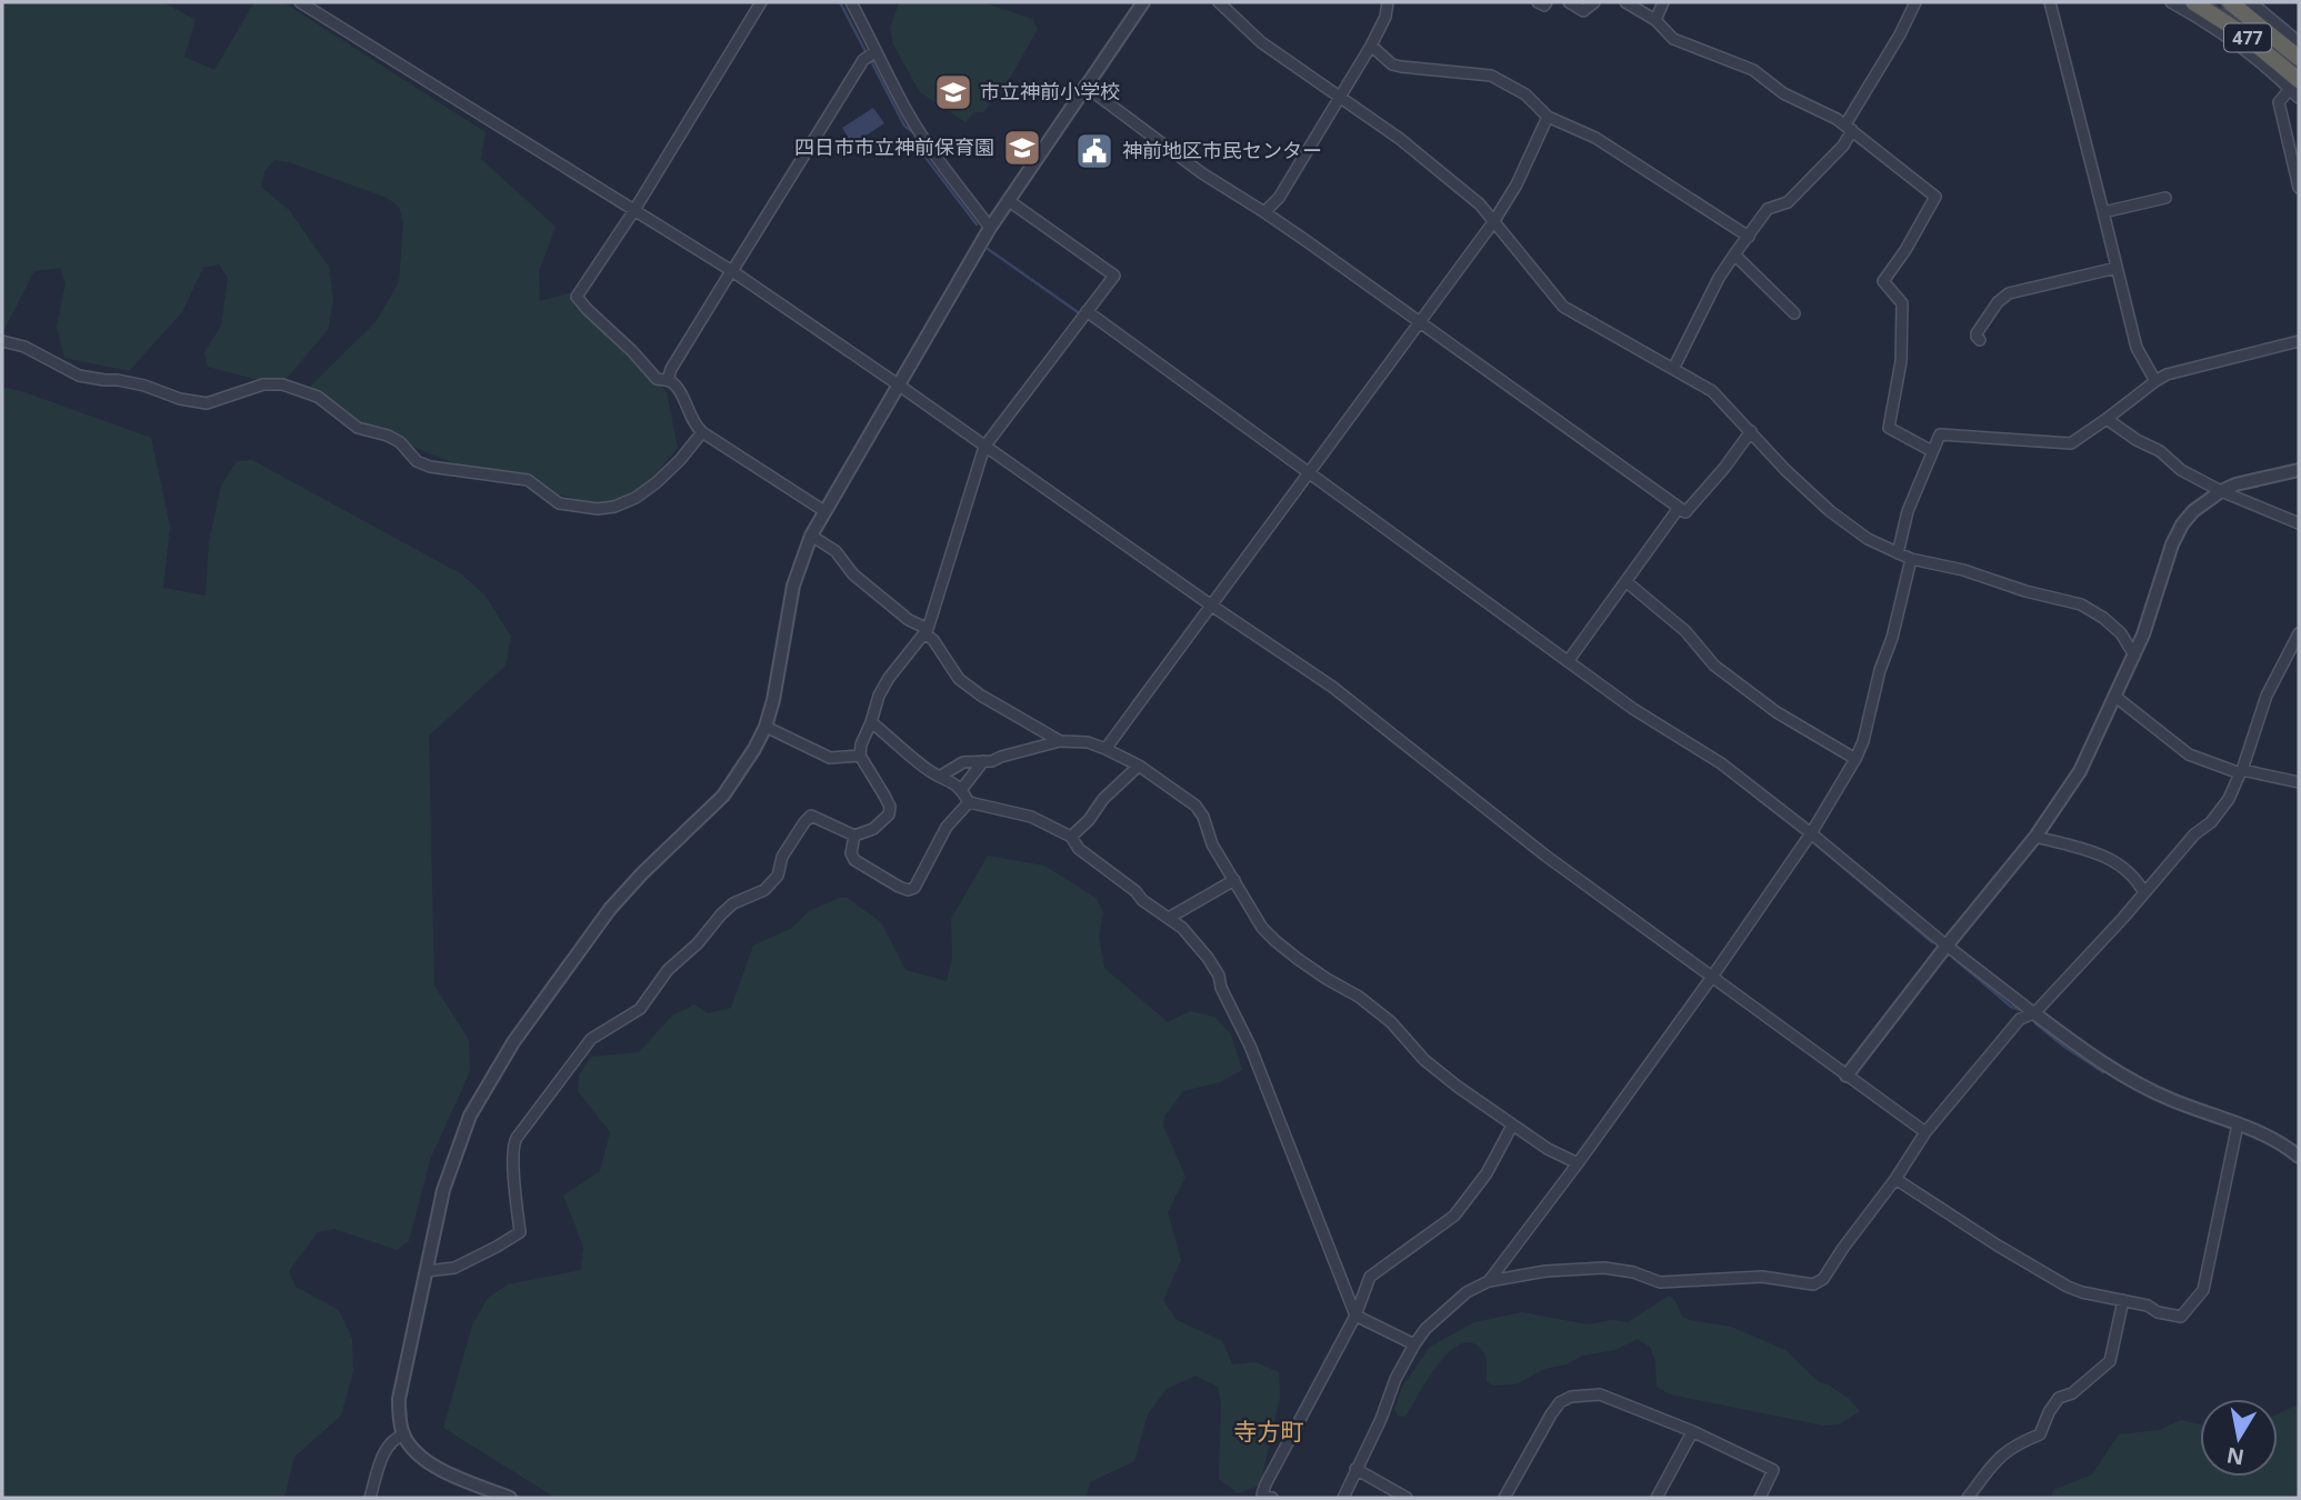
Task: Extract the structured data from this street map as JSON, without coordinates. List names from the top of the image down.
{
  "streets": {
    "highway": ["477"]
  },
  "districts": ["寺方町"],
  "places": {
    "school or university": ["市立神前小学校", "四日市市立神前保育園"],
    "public building": ["神前地区市民センター"]
  },
  "north": "bottom"
}
